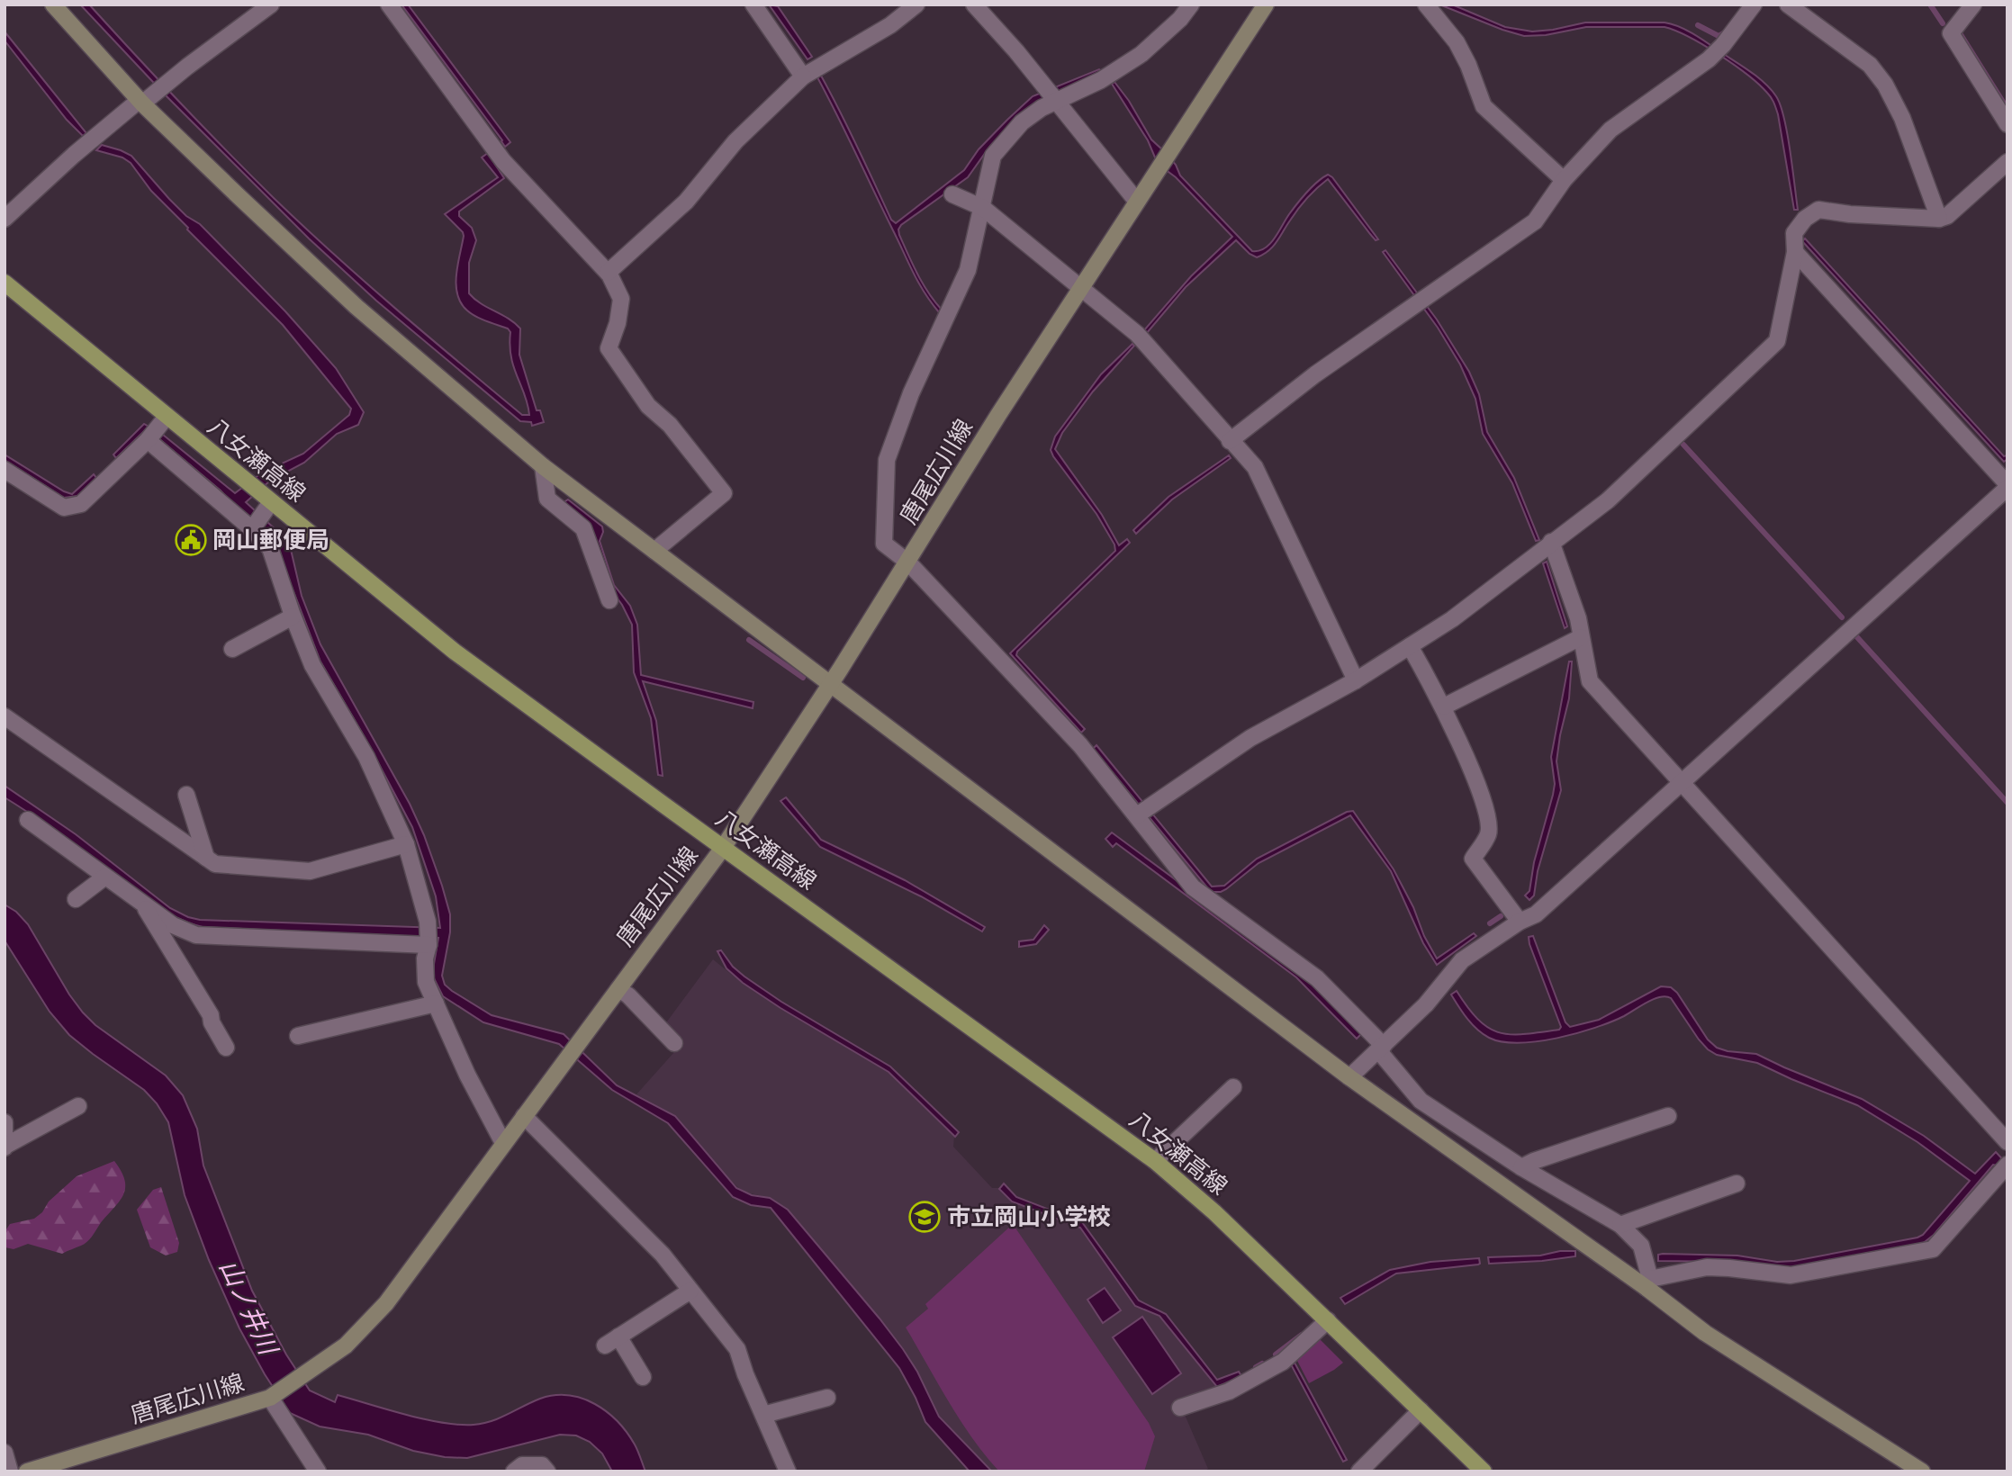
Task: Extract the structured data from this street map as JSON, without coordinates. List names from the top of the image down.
{
  "streets": {
    "main road": ["八女瀬高線"],
    "street": ["唐尾広川線"]
  },
  "crossings": [
    ["八女瀬高線", "唐尾広川線"]
  ],
  "water": ["山ノ井川"],
  "places": {
    "public building": ["岡山郵便局"],
    "school or university": ["市立岡山小学校"]
  }
}
